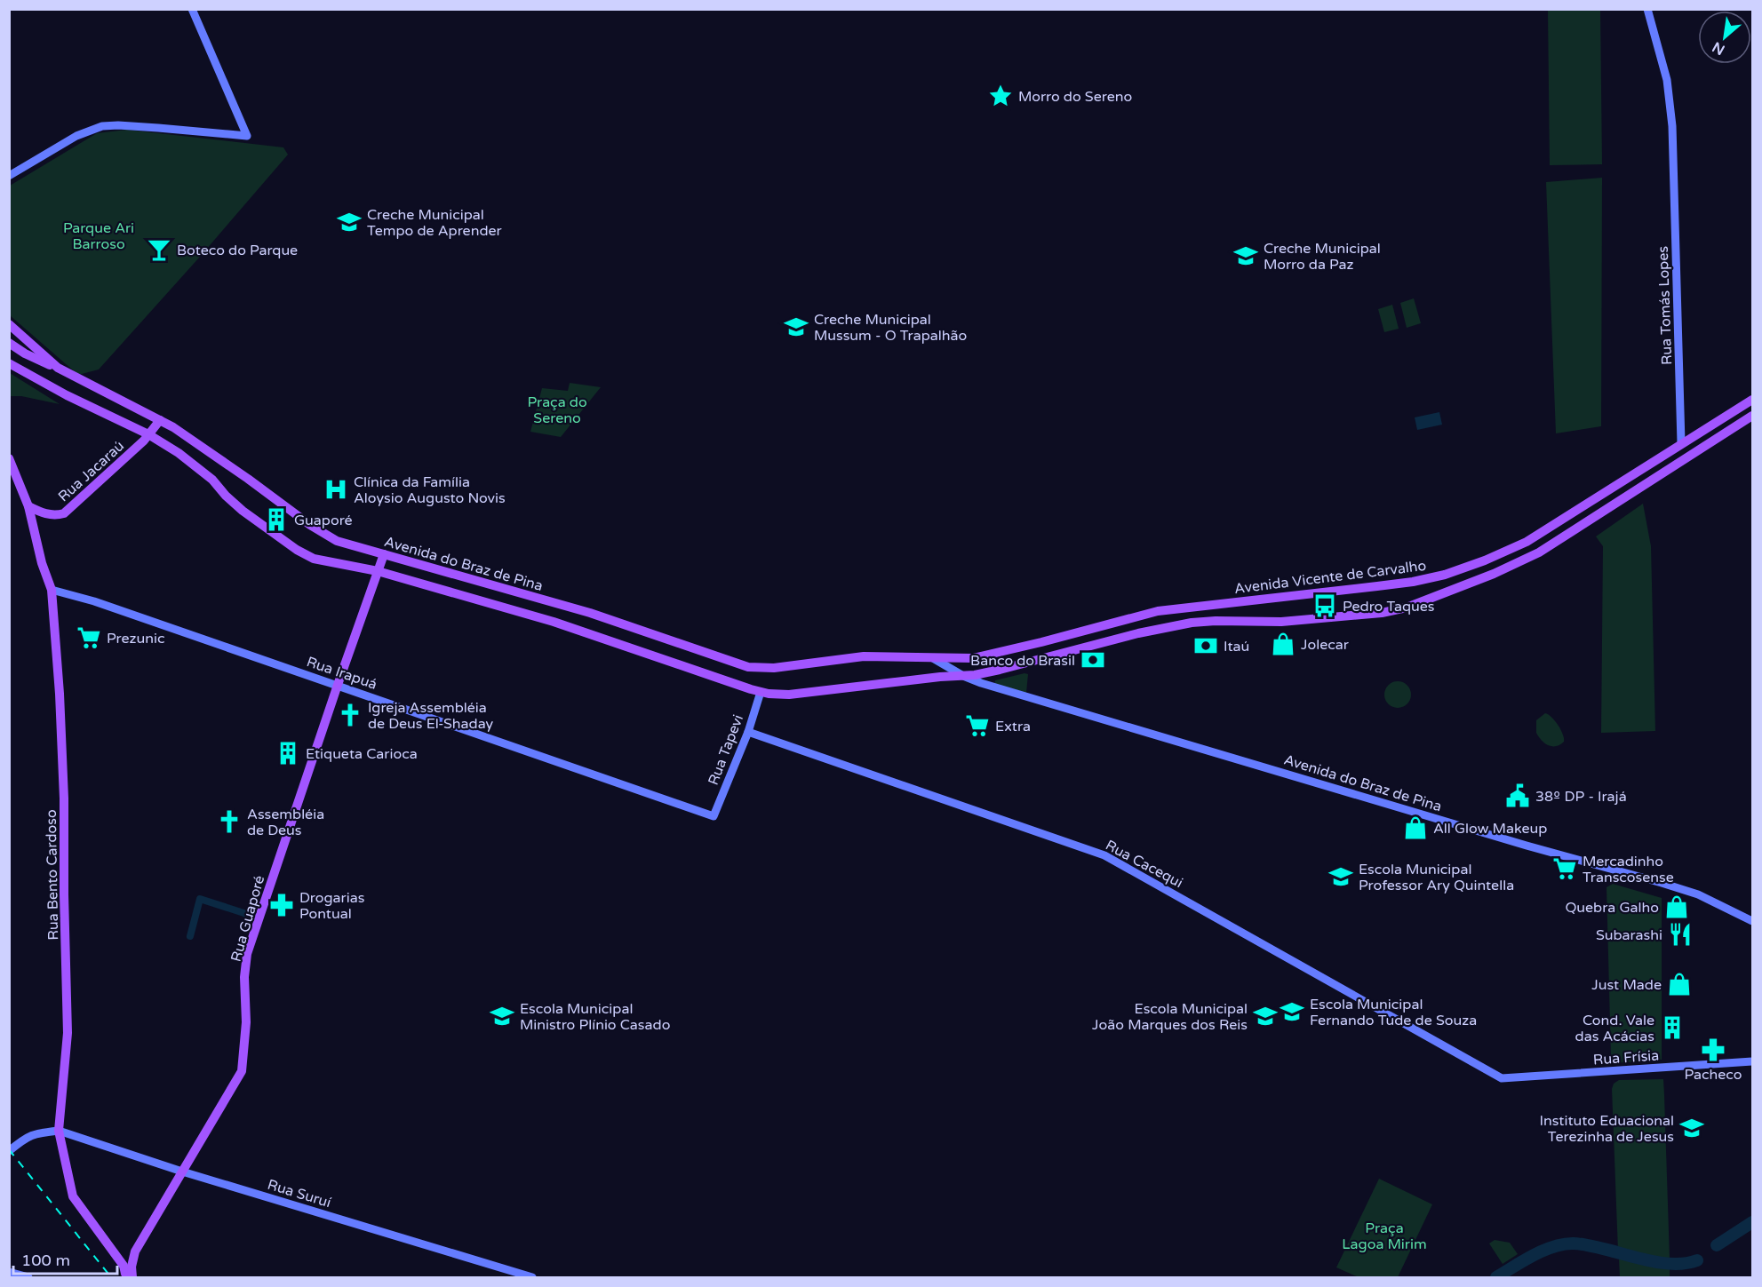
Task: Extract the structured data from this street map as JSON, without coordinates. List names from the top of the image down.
{
  "streets": {
    "main road": [
      "Rua Jacaraú",
      "Avenida do Braz de Pina",
      "Avenida Vicente de Carvalho",
      "Rua Bento Cardoso",
      "Rua Guaporé"
    ],
    "street": [
      "Rua Tomás Lopes",
      "Rua Irapuá",
      "Rua Tapevi",
      "Rua Cacequi",
      "Rua Frísia",
      "Rua Suruí"
    ]
  },
  "crossings": [
    ["Rua Tomás Lopes", "Avenida Vicente de Carvalho"],
    ["Rua Jacaraú", "Avenida do Braz de Pina"],
    ["Rua Jacaraú", "Rua Bento Cardoso"],
    ["Avenida do Braz de Pina", "Avenida Vicente de Carvalho"],
    ["Avenida do Braz de Pina", "Rua Guaporé"],
    ["Rua Irapuá", "Rua Tapevi"],
    ["Rua Irapuá", "Rua Bento Cardoso"],
    ["Rua Irapuá", "Rua Guaporé"],
    ["Rua Tapevi", "Rua Cacequi"],
    ["Rua Cacequi", "Rua Frísia"],
    ["Rua Bento Cardoso", "Rua Guaporé"],
    ["Rua Bento Cardoso", "Rua Suruí"],
    ["Rua Guaporé", "Rua Suruí"]
  ],
  "parks": ["Parque Ari Barroso", "Praça do Sereno", "Praça Lagoa Mirim"],
  "places": {
    "place": ["Morro do Sereno"],
    "school or university": [
      "Creche Municipal Tempo de Aprender",
      "Creche Municipal Morro da Paz",
      "Creche Municipal Mussum - O Trapalhão",
      "Escola Municipal Professor Ary Quintella",
      "Escola Municipal Fernando Tude de Souza",
      "Escola Municipal Ministro Plínio Casado",
      "Escola Municipal João Marques dos Reis",
      "Instituto Eduacional Terezinha de Jesus"
    ],
    "bar": ["Boteco do Parque"],
    "hospital": ["Clínica da Família Aloysio Augusto Novis"],
    "building": ["Guaporé", "Etiqueta Carioca", "Cond. Vale das Acácias"],
    "bus stop": ["Pedro Taques"],
    "supermarket": ["Prezunic", "Extra", "Mercadinho Transcosense"],
    "shop": [
      "Jolecar",
      "All Glow Makeup",
      "Quebra Galho",
      "Just Made"
    ],
    "bank": ["Itaú", "Banco do Brasil"],
    "church": ["Igreja Assembléia de Deus El-Shaday", "Assembléia de Deus"],
    "public building": ["38º DP - Irajá"],
    "pharmacy": ["Drogarias Pontual", "Pacheco"],
    "restaurant": ["Subarashi"]
  },
  "scale_bar": "100 m",
  "north": "bottom left"
}
